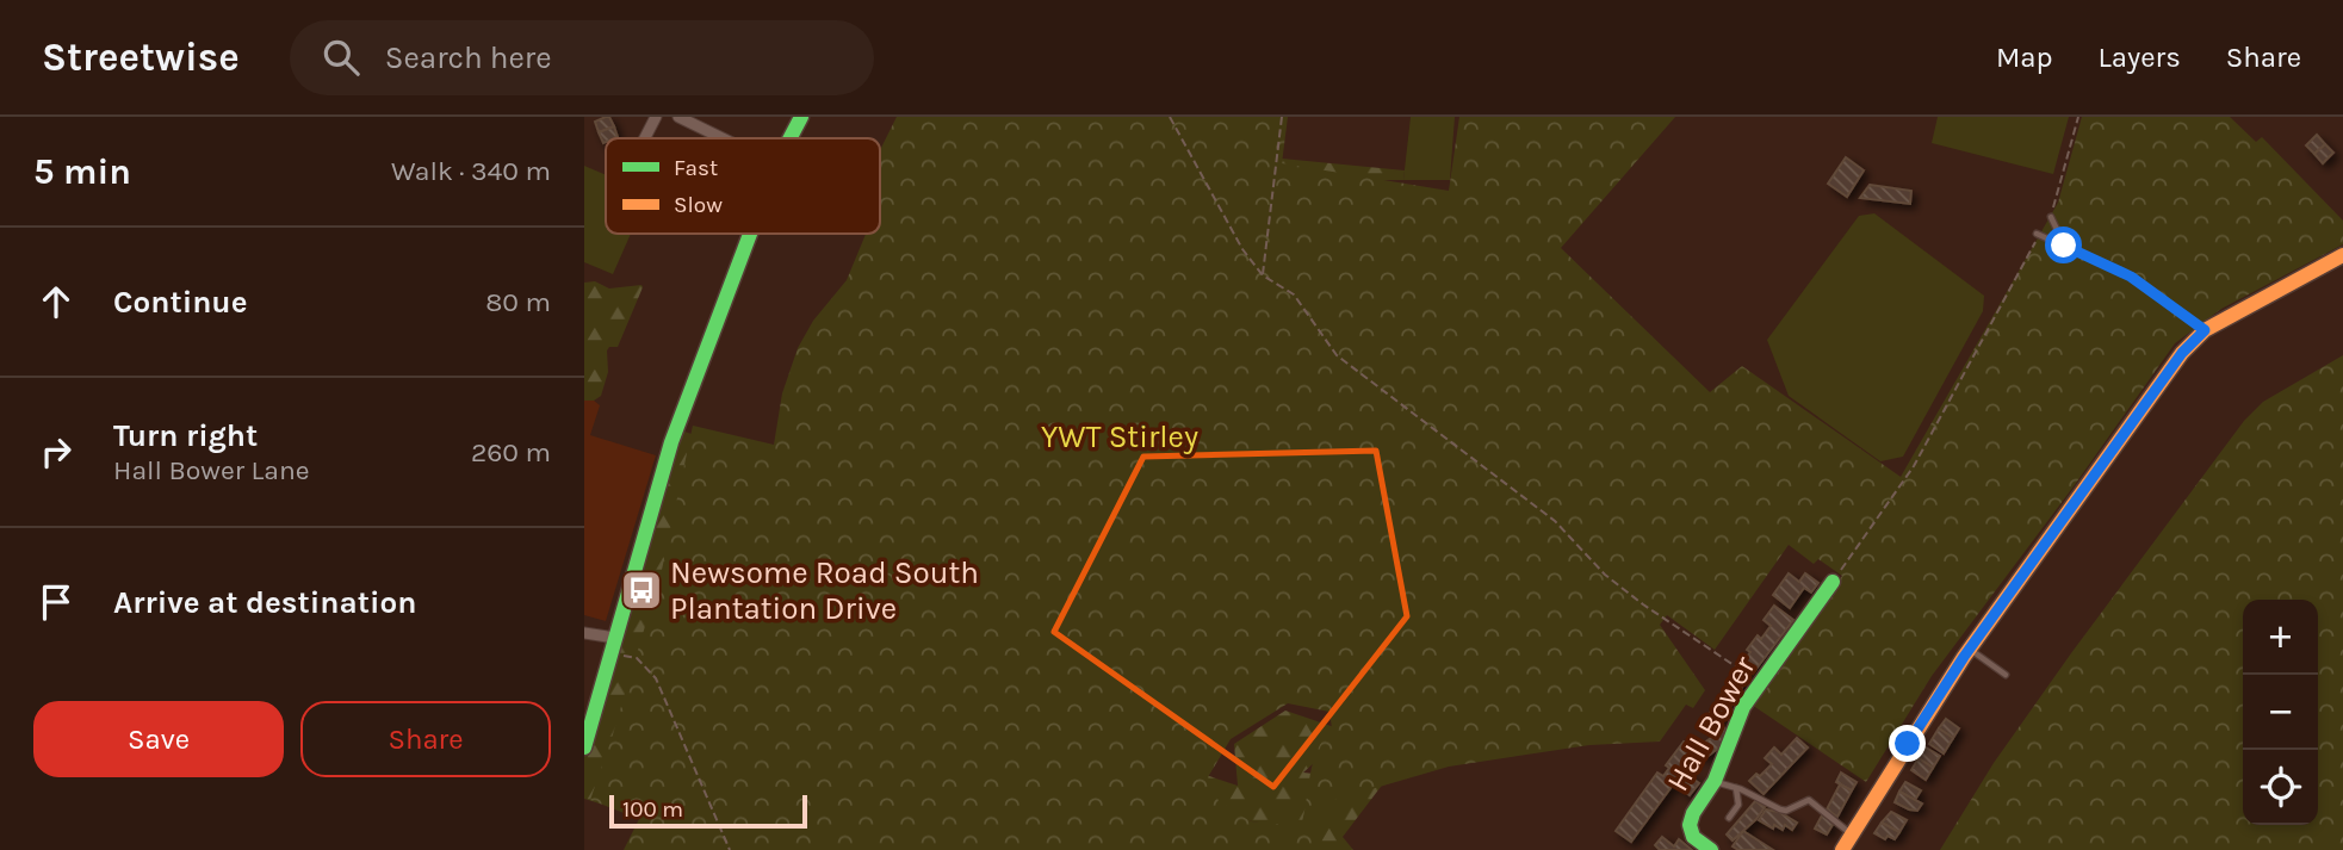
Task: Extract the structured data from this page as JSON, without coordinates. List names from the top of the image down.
{
  "streets": {
    "street": ["Hall Bower"]
  },
  "parks": ["YWT Stirley"],
  "places": {
    "bus stop": ["Newsome Road South Plantation Drive"]
  },
  "legend": ["Fast", "Slow"],
  "scale_bar": "100 m",
  "page": {
    "header": "Streetwise",
    "search": "Search here",
    "nav": ["Map", "Layers", "Share"],
    "heading": ["5 min", "Walk · 340 m"],
    "list": [
      ["Continue", "80 m"],
      ["Turn right", "Hall Bower Lane", "260 m"],
      "Arrive at destination"
    ],
    "map_buttons": ["+", "−"],
    "buttons": ["Save", "Share"],
    "scale": "100 m"
  }
}
